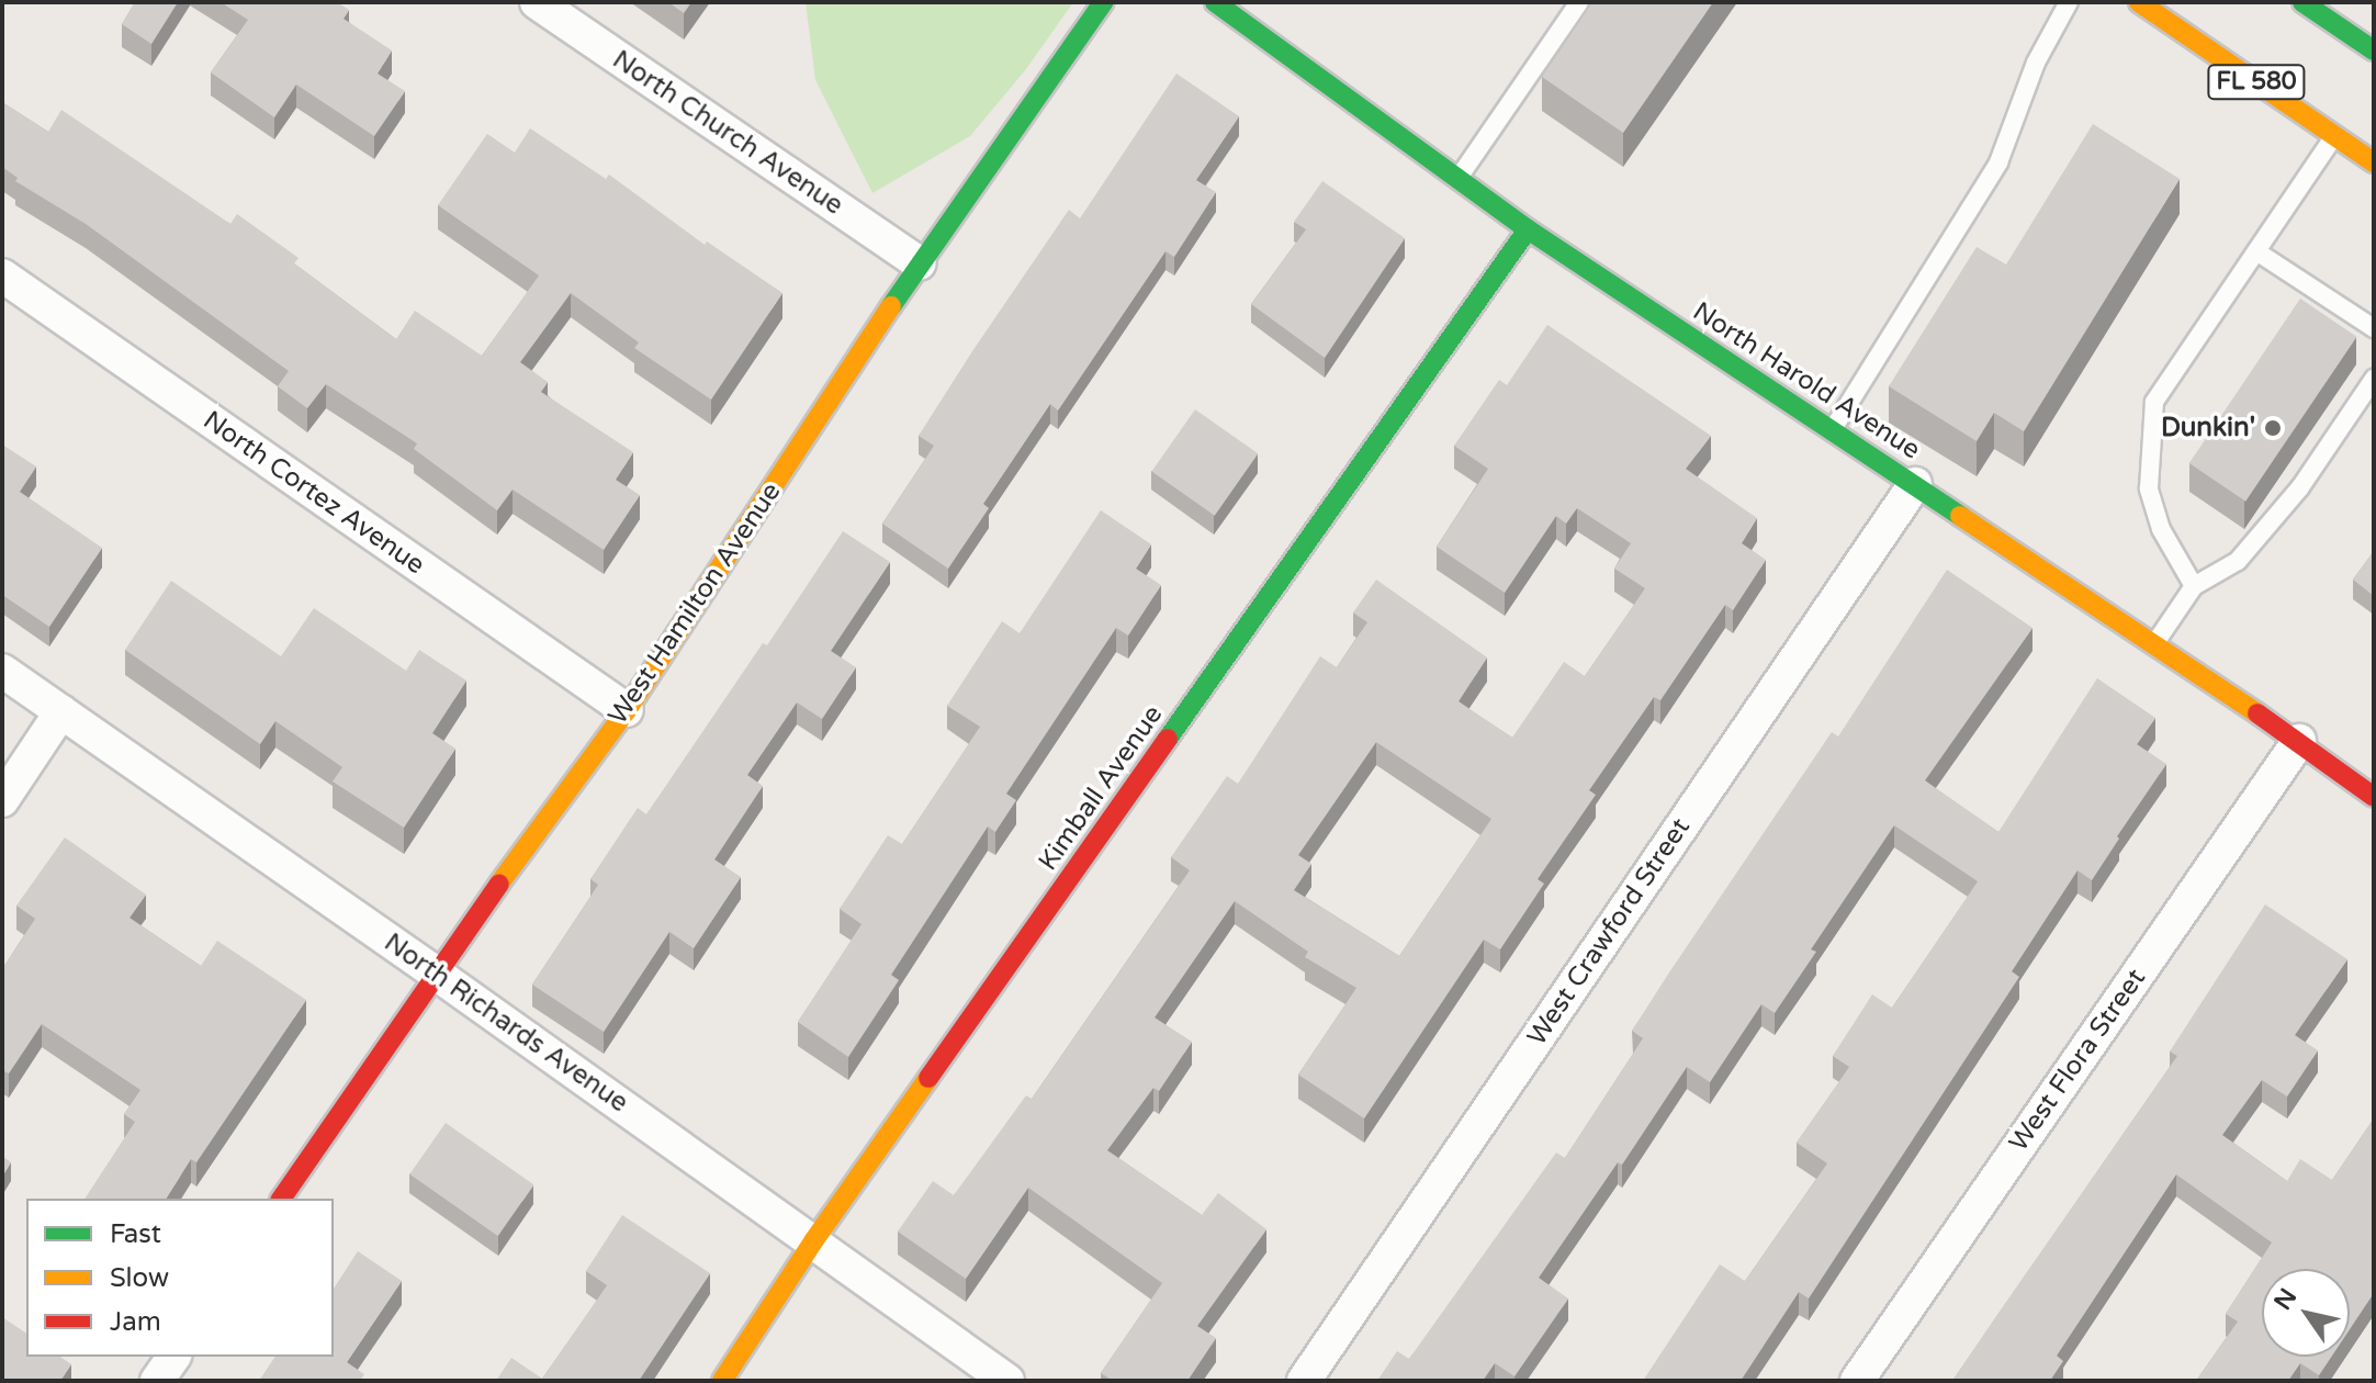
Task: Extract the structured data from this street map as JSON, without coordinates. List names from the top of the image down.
{
  "streets": {
    "street": [
      "FL 580",
      "North Church Avenue",
      "North Harold Avenue",
      "North Cortez Avenue",
      "West Hamilton Avenue",
      "Kimball Avenue",
      "West Crawford Street",
      "North Richards Avenue",
      "West Flora Street"
    ]
  },
  "crossings": [
    ["North Church Avenue", "West Hamilton Avenue"],
    ["North Harold Avenue", "Kimball Avenue"],
    ["North Harold Avenue", "West Crawford Street"],
    ["North Harold Avenue", "West Flora Street"],
    ["North Cortez Avenue", "West Hamilton Avenue"],
    ["West Hamilton Avenue", "North Richards Avenue"],
    ["Kimball Avenue", "North Richards Avenue"]
  ],
  "places": ["Dunkin'"],
  "legend": ["Fast", "Slow", "Jam"],
  "north": "top left"
}
